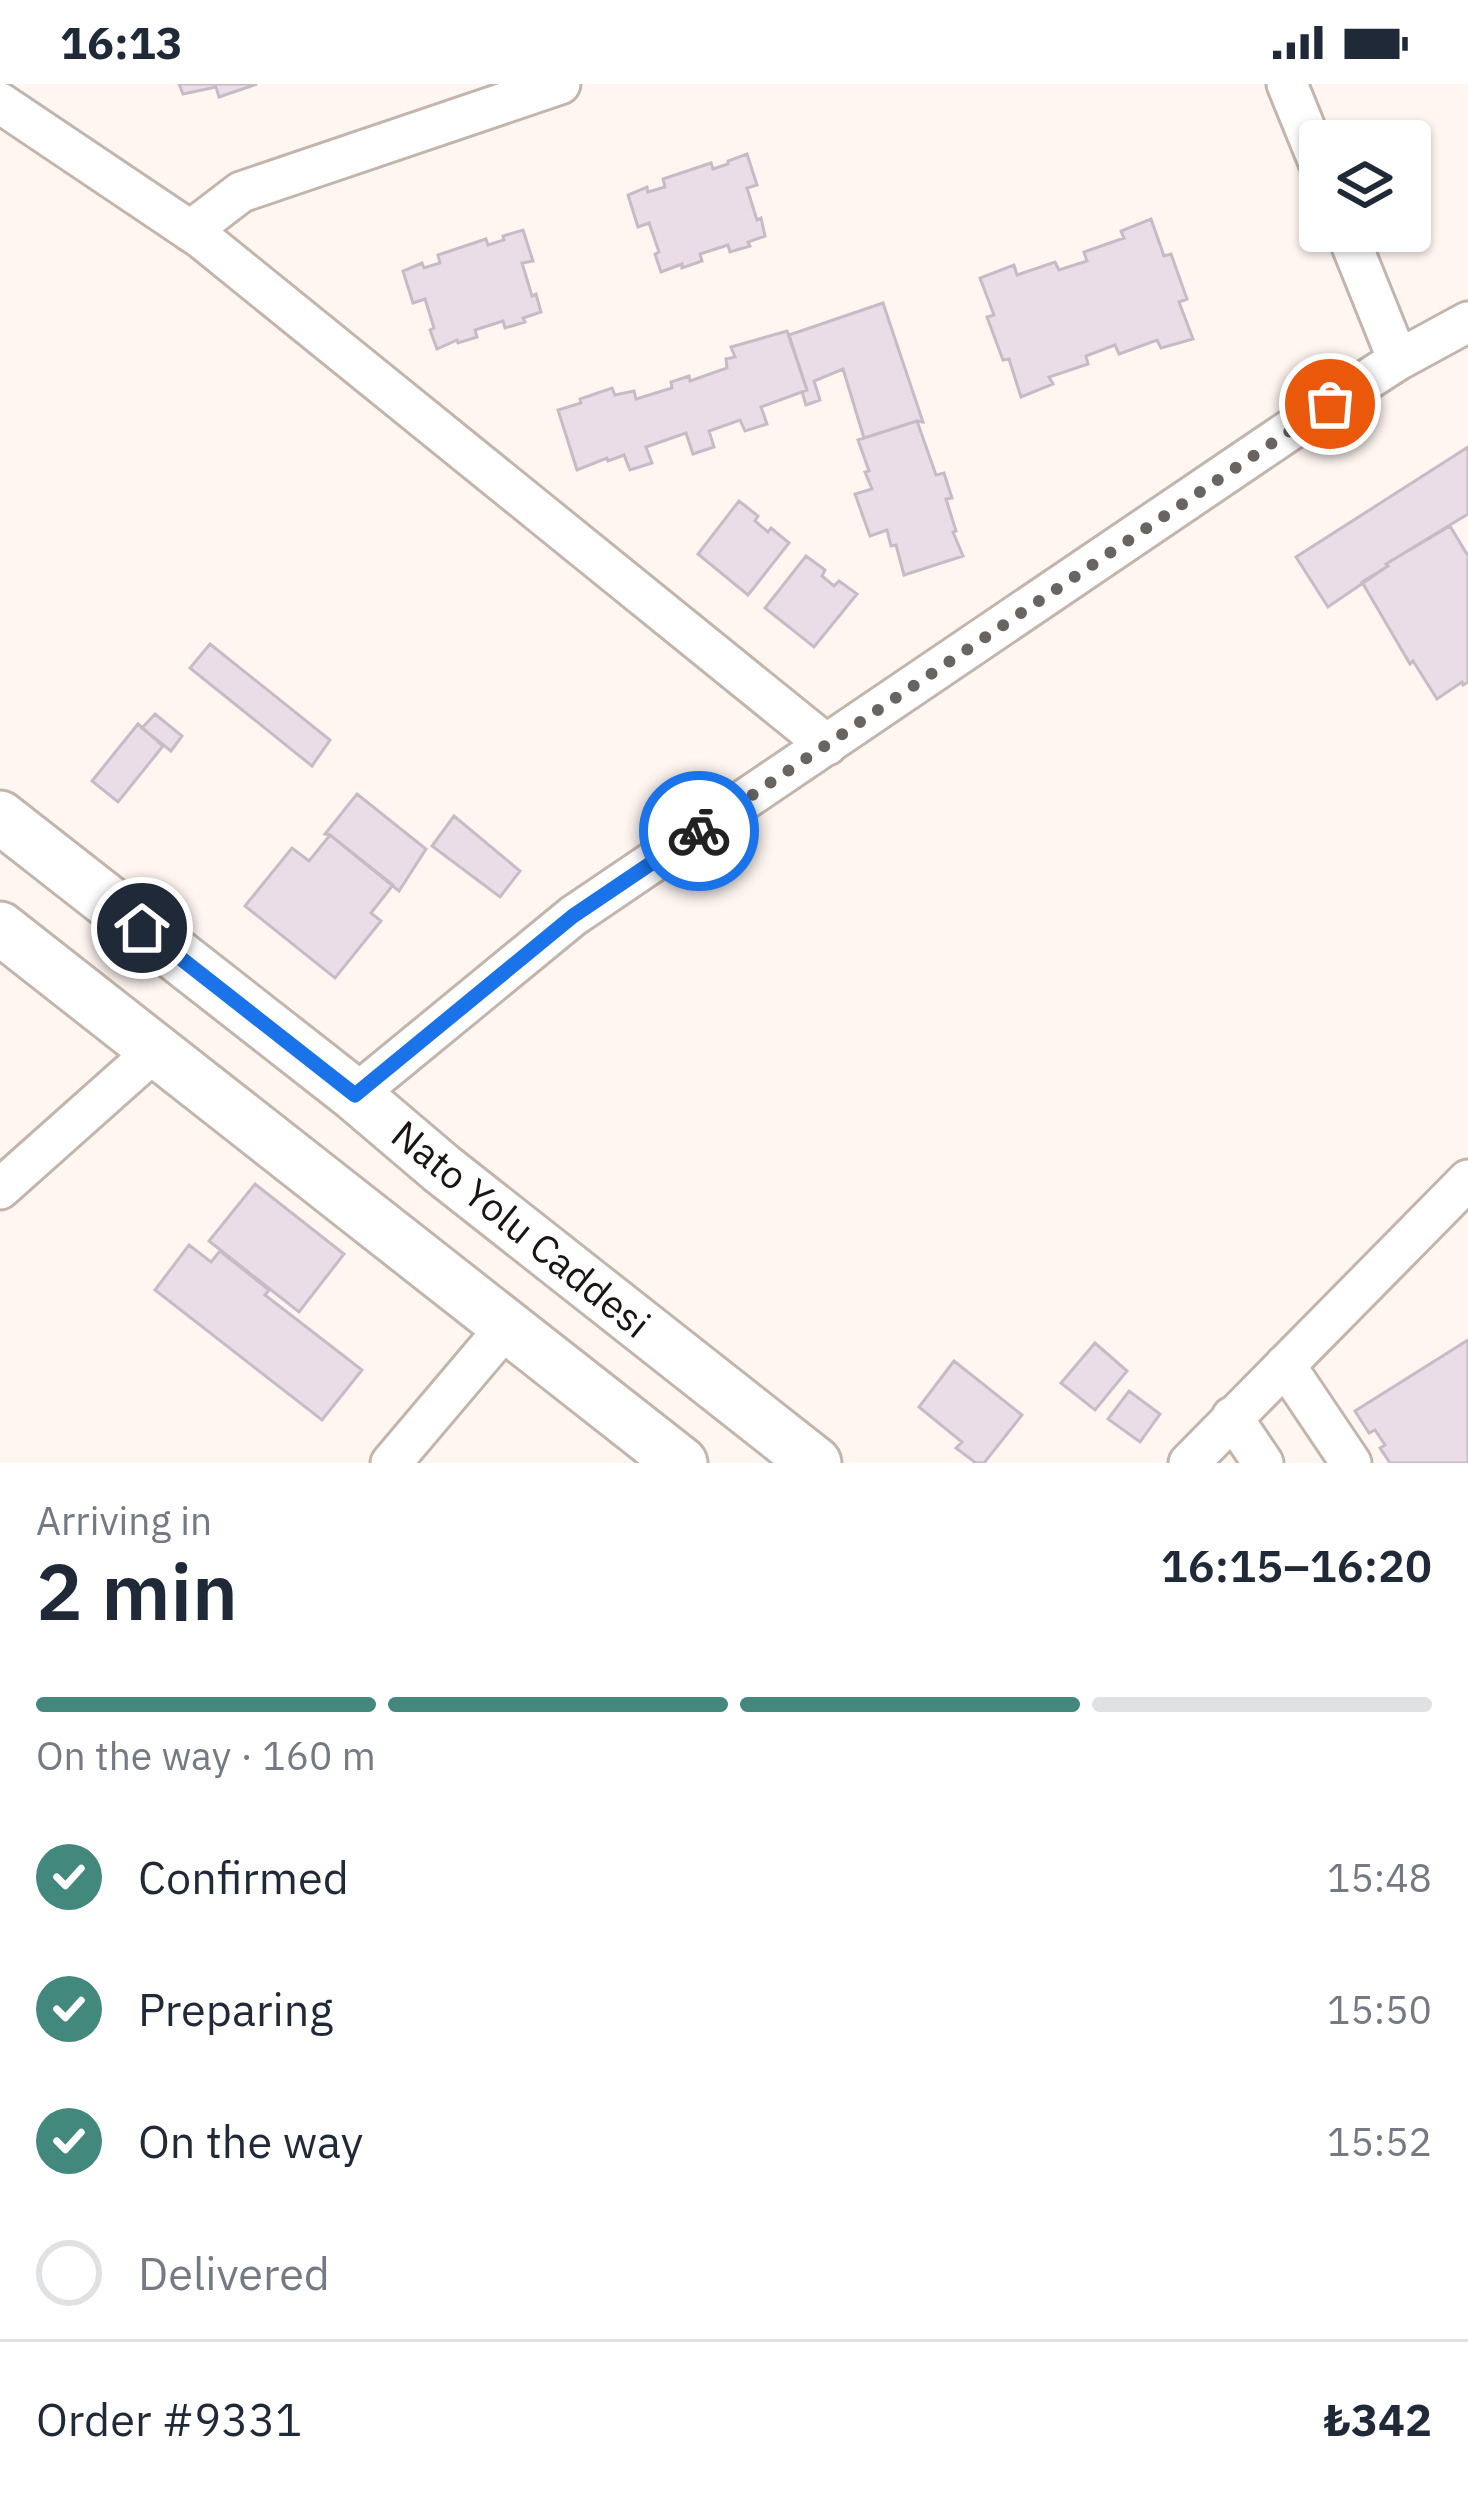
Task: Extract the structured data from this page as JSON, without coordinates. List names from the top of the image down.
{
  "streets": {
    "main road": ["Nato Yolu Caddesi"]
  },
  "page": {
    "status": "16:13",
    "heading": ["2 min", "Arriving in", "16:15–16:20"],
    "panel": ["Order #9331", "₺342"],
    "bar": "On the way · 160 m",
    "list": [
      ["Confirmed", "15:48"],
      ["Preparing", "15:50"],
      ["On the way", "15:52"],
      "Delivered"
    ]
  }
}
